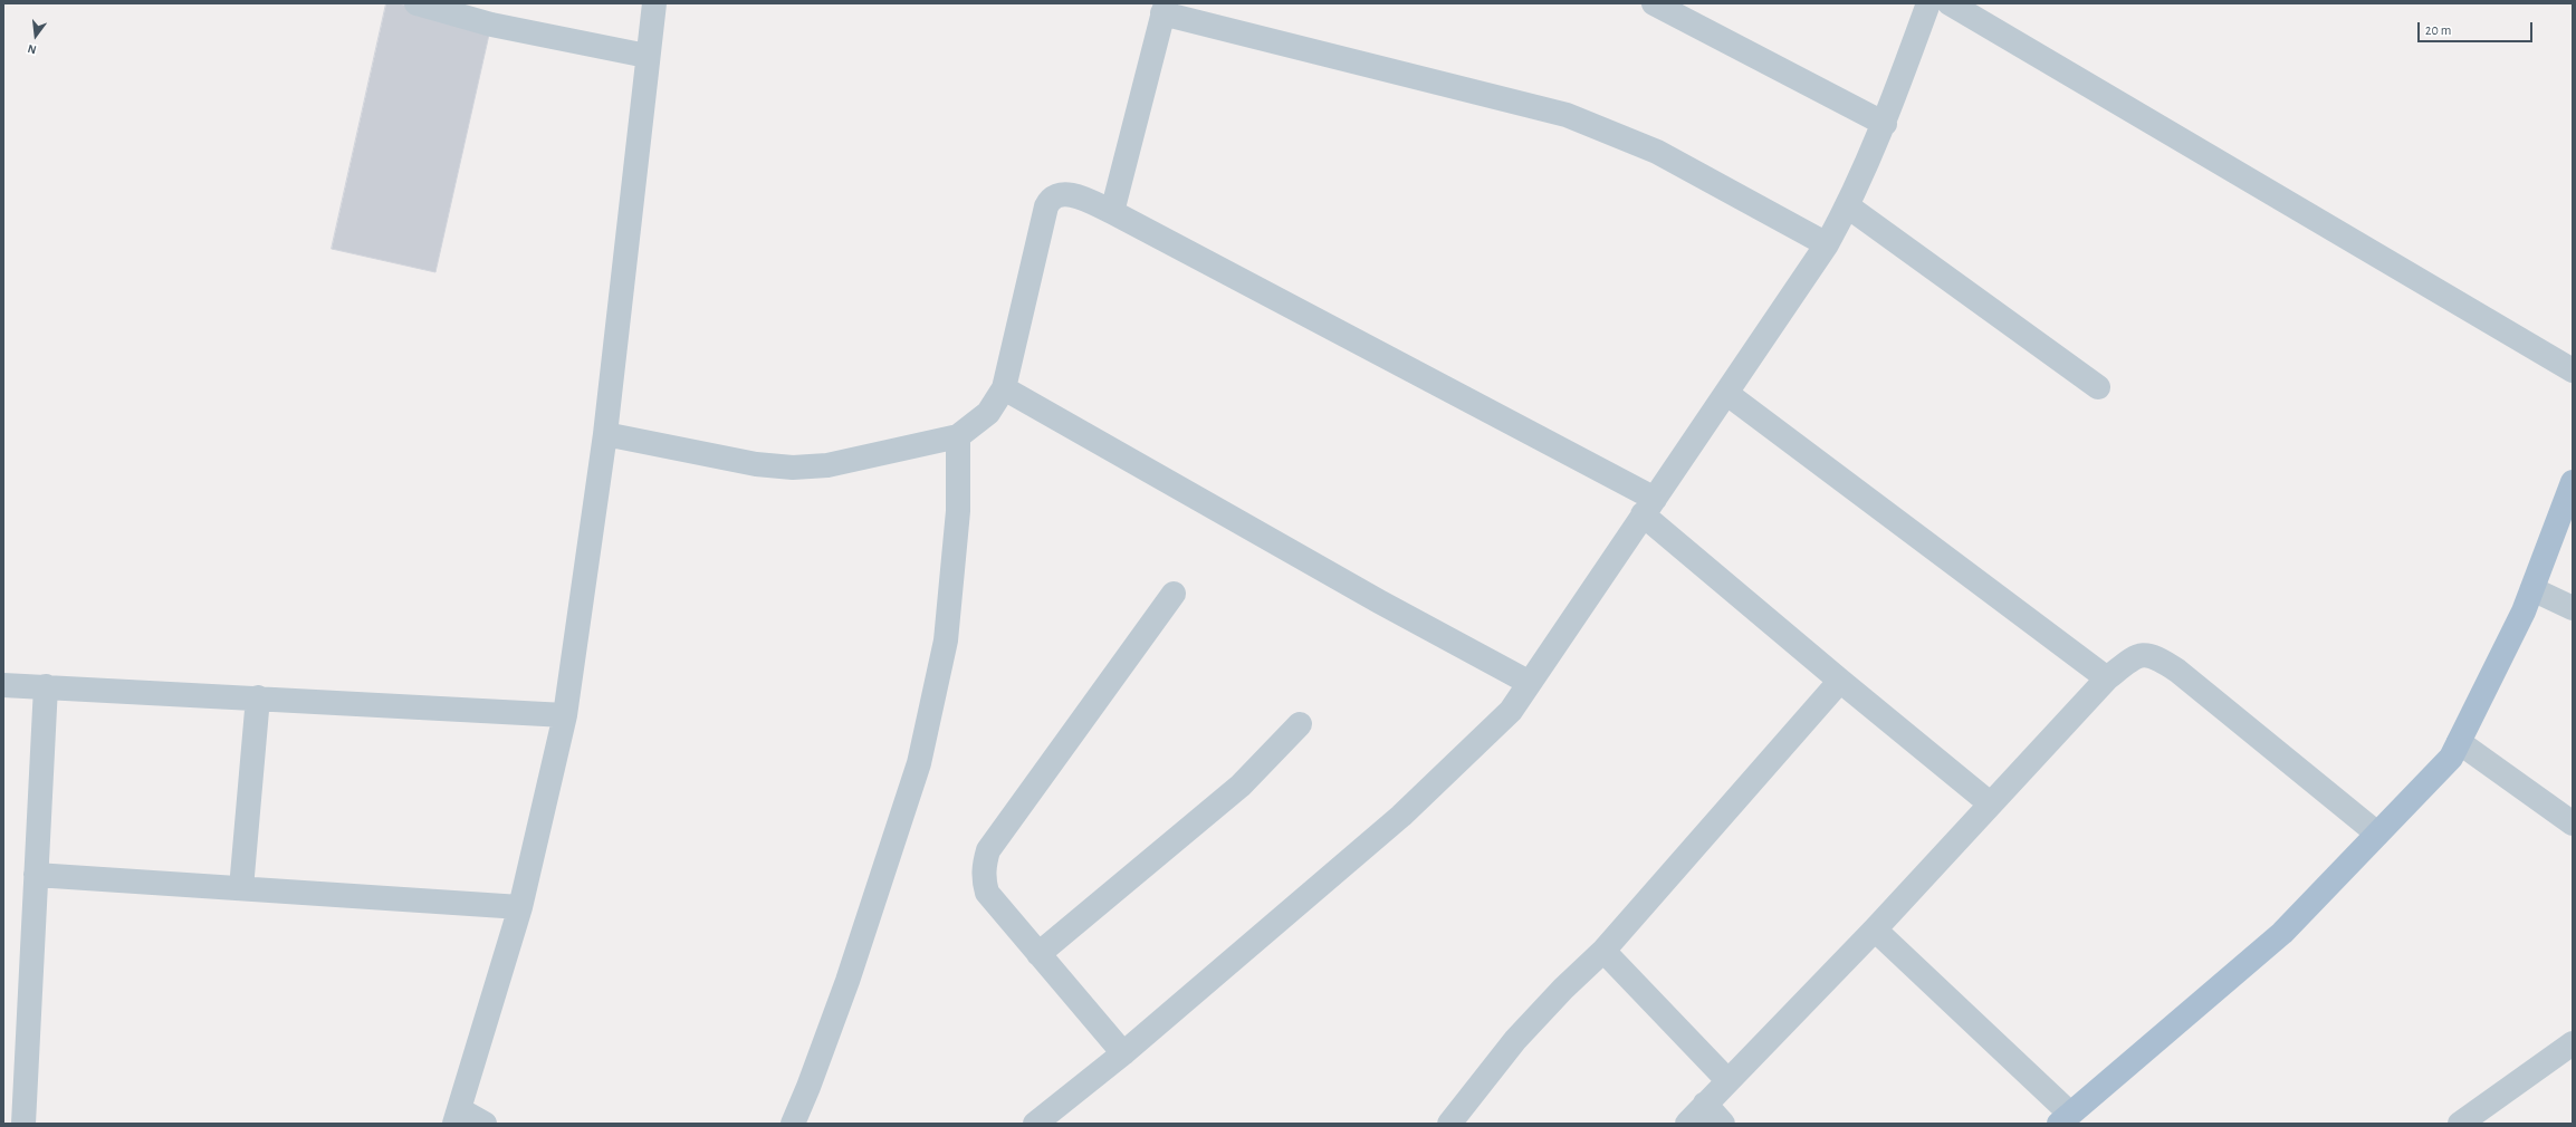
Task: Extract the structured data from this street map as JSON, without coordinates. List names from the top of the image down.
{
  "scale_bar": "20 m",
  "north": "bottom"
}
